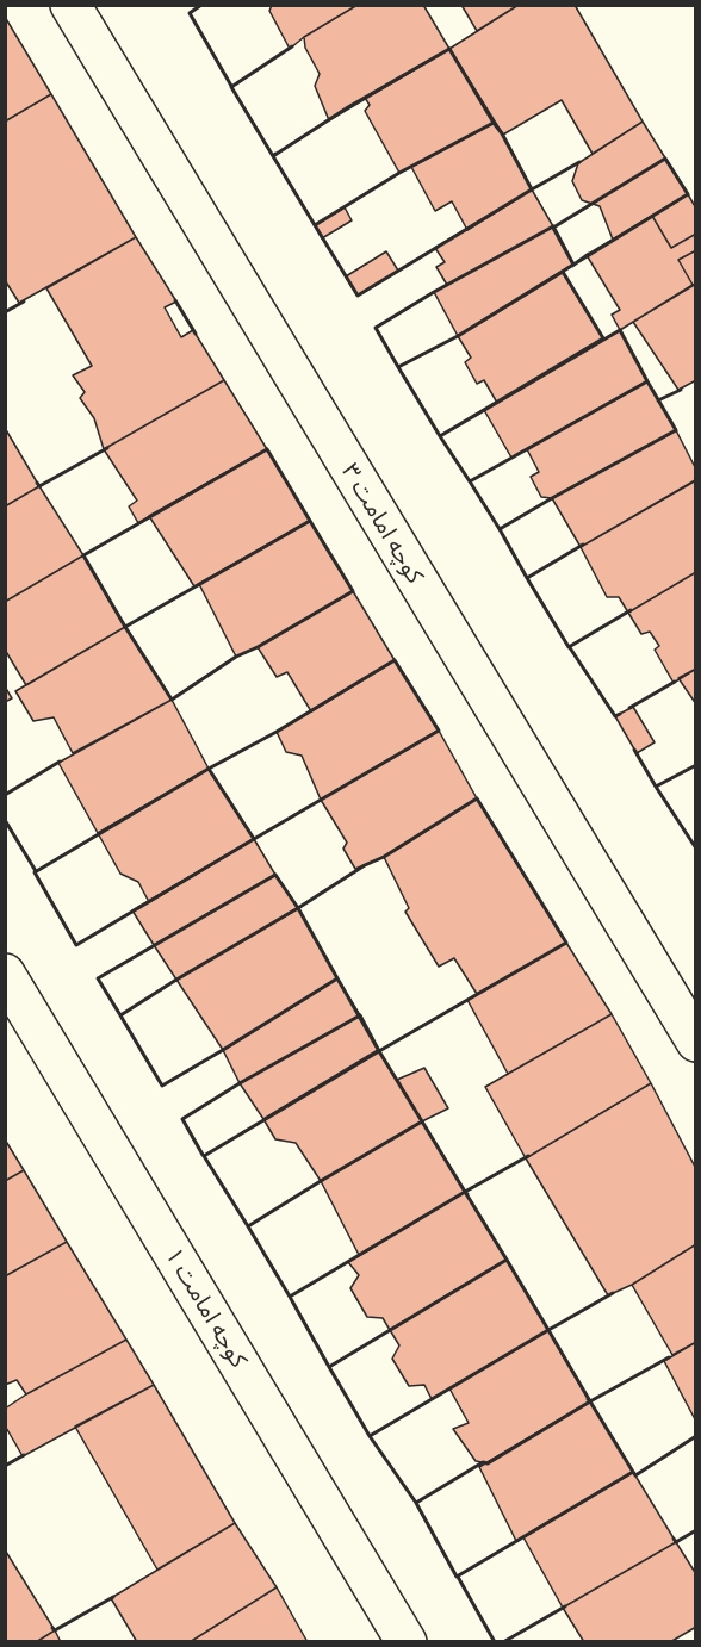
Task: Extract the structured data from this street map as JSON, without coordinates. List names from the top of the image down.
{
  "streets": {
    "street": ["کوچه امامت ۳", "کوچه امامت ۱"]
  }
}
